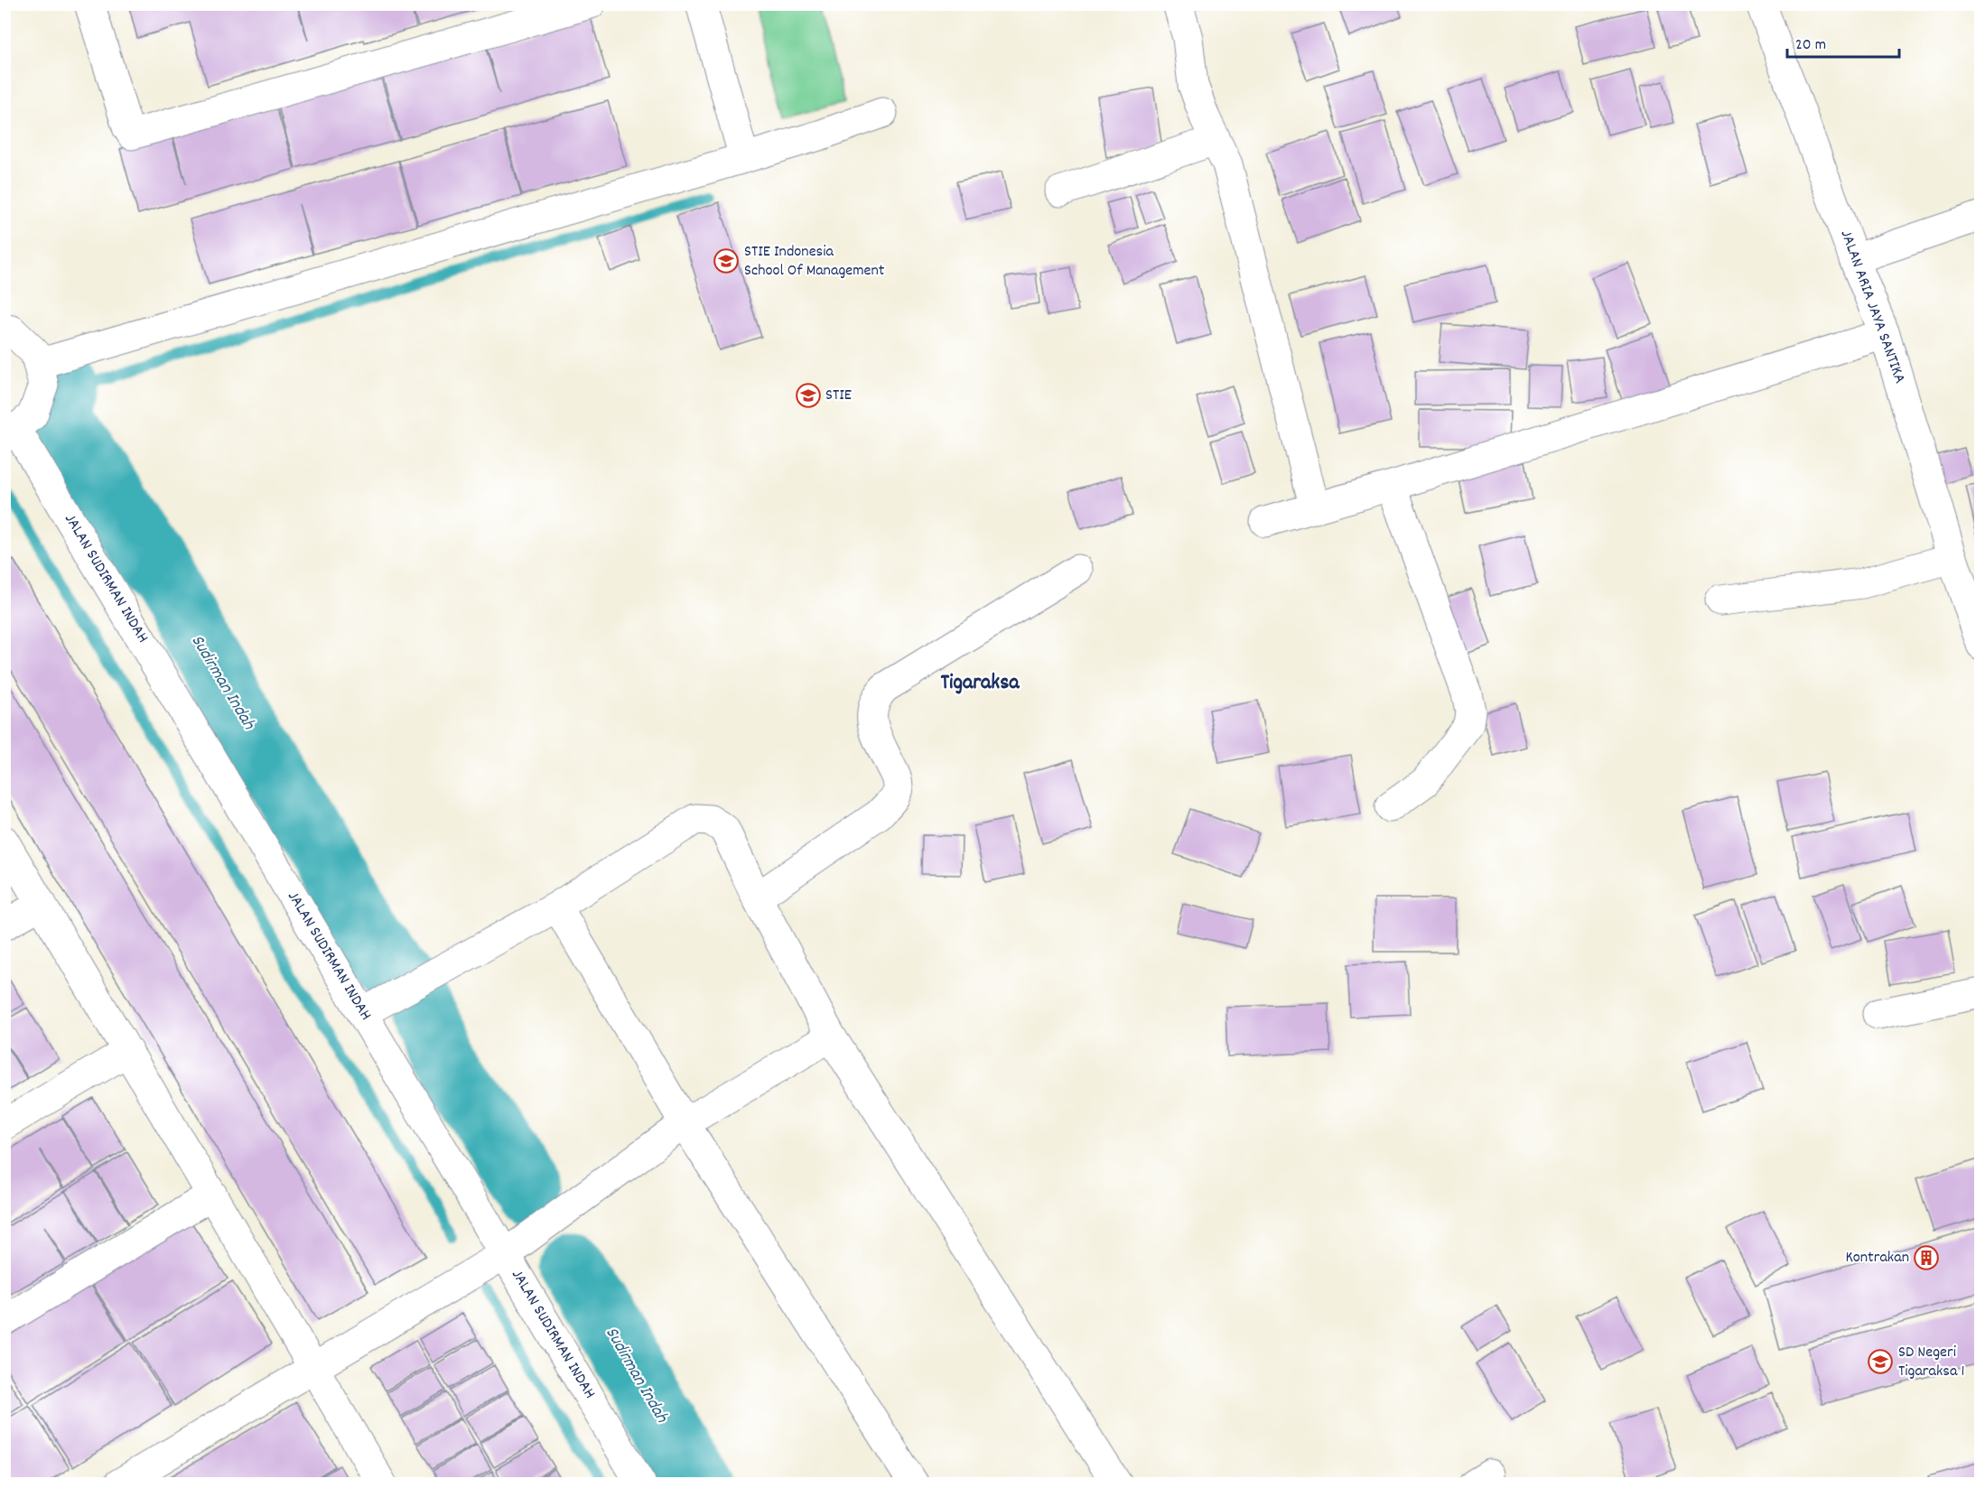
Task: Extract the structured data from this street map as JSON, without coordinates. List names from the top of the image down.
{
  "streets": {
    "street": ["JALAN ARIA JAYA SANTIKA", "JALAN SUDIRMAN INDAH"]
  },
  "districts": ["Tigaraksa"],
  "water": ["Sudirman Indah"],
  "places": {
    "school or university": ["STIE Indonesia School Of Management", "STIE", "SD Negeri Tigaraksa 1"],
    "building": ["Kontrakan"]
  },
  "scale_bar": "20 m"
}
